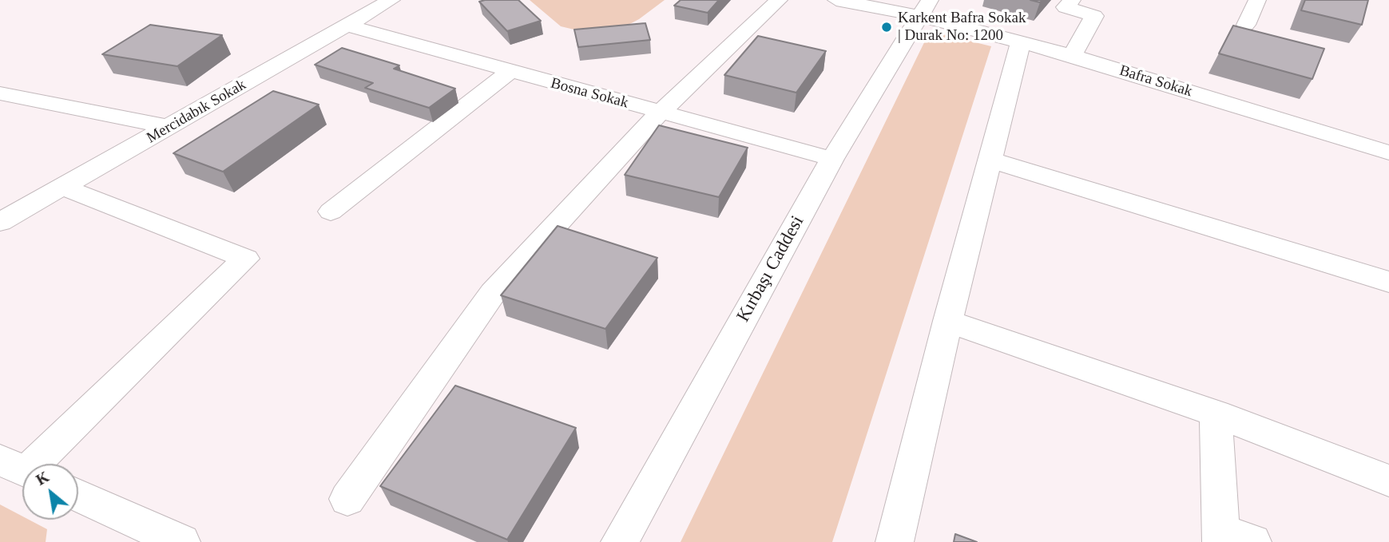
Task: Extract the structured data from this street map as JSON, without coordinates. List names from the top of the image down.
{
  "streets": {
    "street": [
      "Bafra Sokak",
      "Bosna Sokak",
      "Mercidabık Sokak",
      "Kırbaşı Caddesi"
    ]
  },
  "crossings": [
    ["Bafra Sokak", "Kırbaşı Caddesi"],
    ["Bosna Sokak", "Mercidabık Sokak"],
    ["Bosna Sokak", "Kırbaşı Caddesi"]
  ],
  "places": ["Karkent Bafra Sokak | Durak No: 1200"],
  "north": "top left"
}
